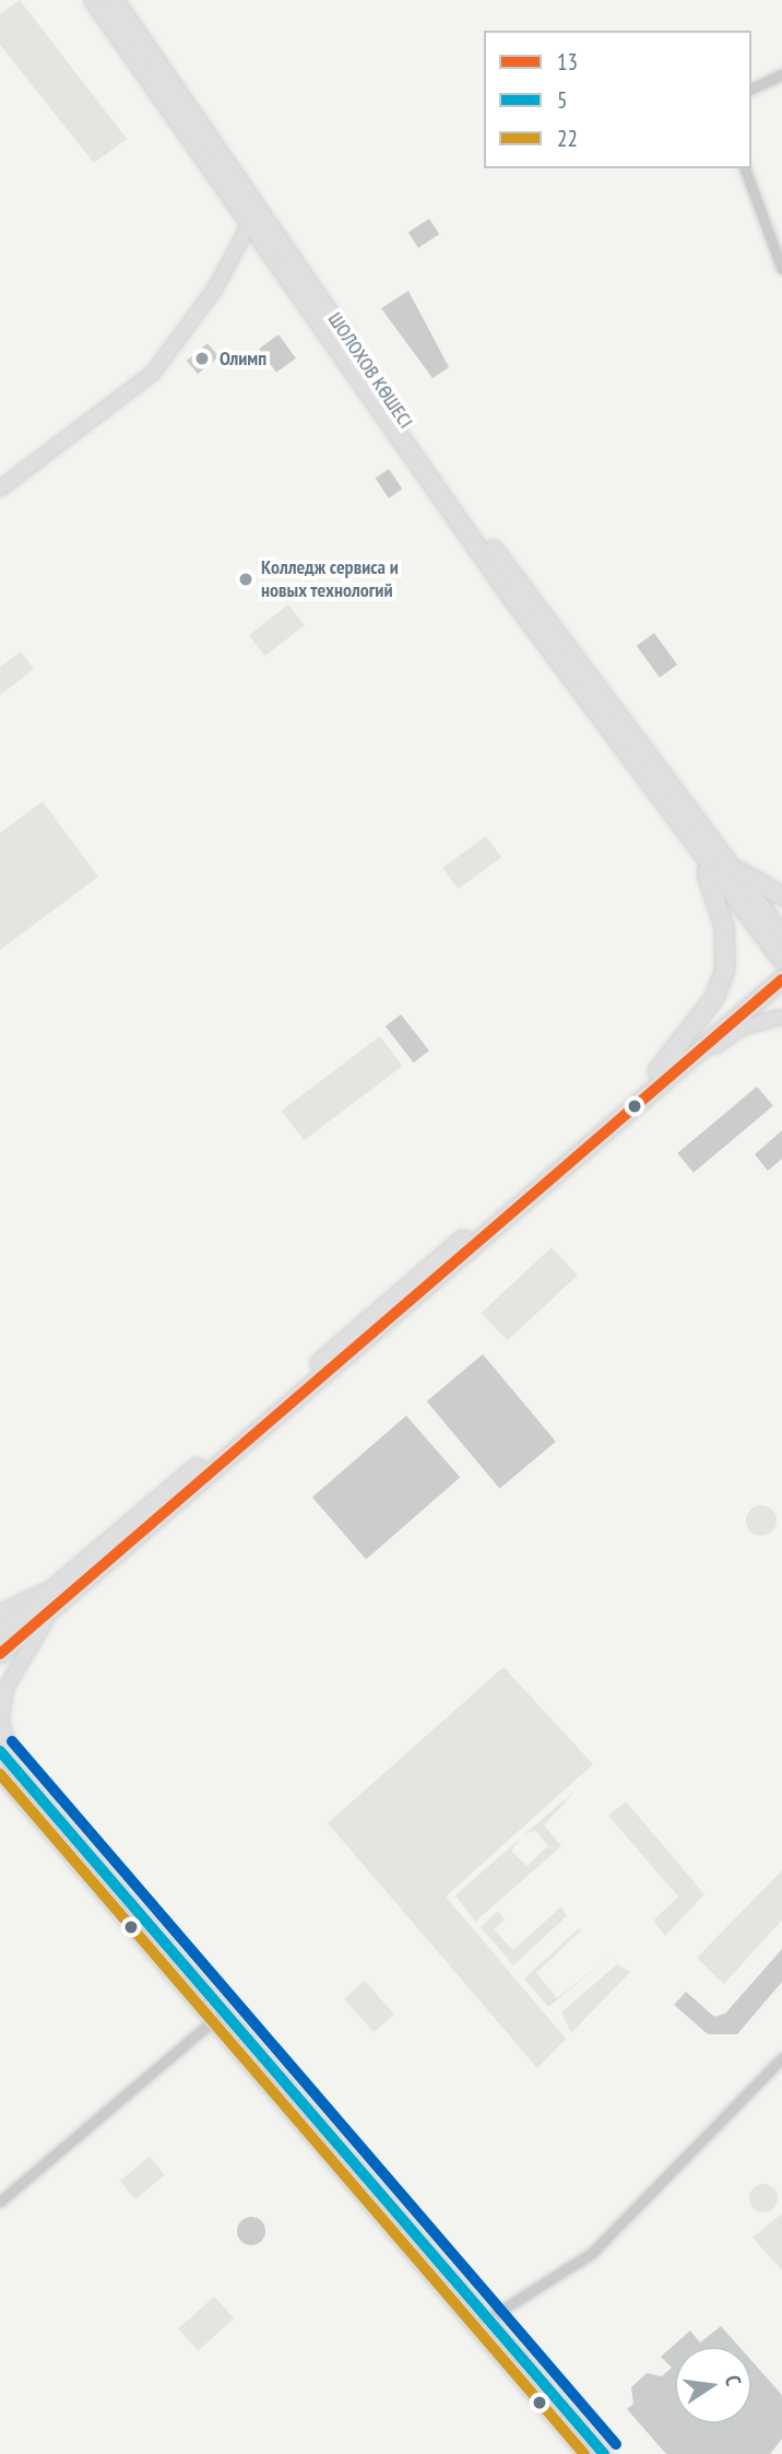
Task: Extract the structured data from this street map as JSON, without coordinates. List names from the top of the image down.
{
  "streets": {
    "highway": ["ШОЛОХОВ КӨШЕСІ"]
  },
  "places": ["Олимп", "Колледж сервиса и новых технологий"],
  "lines": ["transit line 13", "transit line 5", "transit line 22"],
  "legend": ["13", "5", "22"],
  "north": "right"
}
